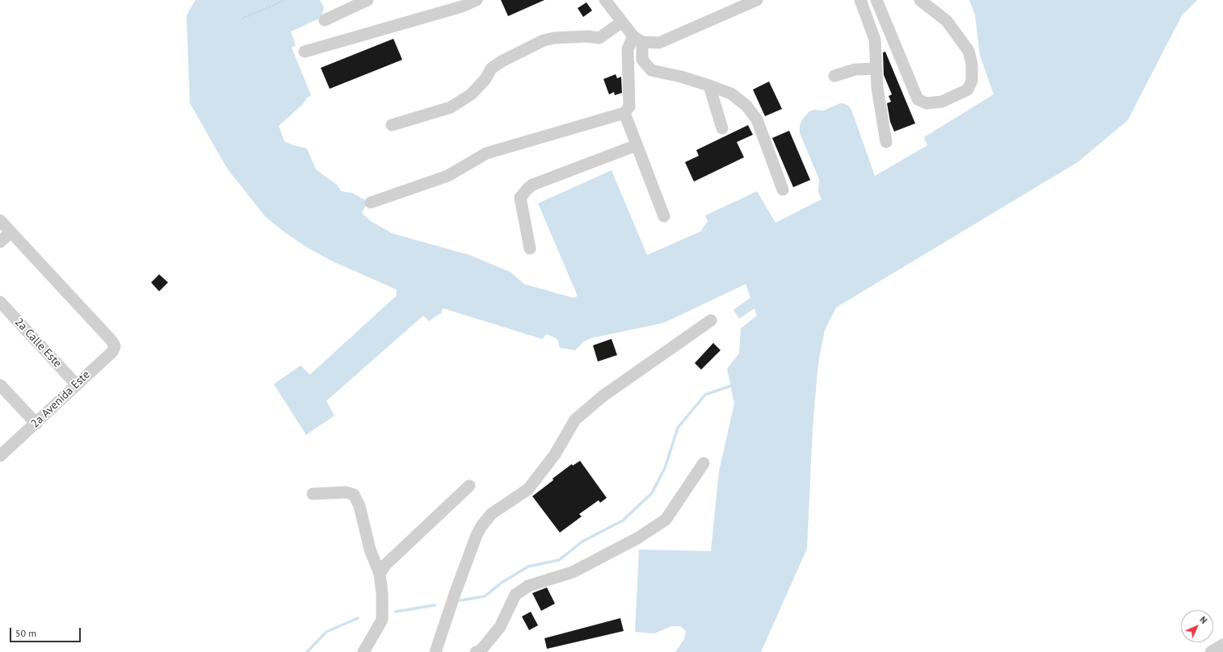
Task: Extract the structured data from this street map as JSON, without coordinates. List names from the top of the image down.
{
  "streets": {
    "street": ["2a Calle Este", "2a Avenida Este"]
  },
  "crossings": [
    ["2a Calle Este", "2a Avenida Este"]
  ],
  "scale_bar": "50 m",
  "north": "top right"
}
